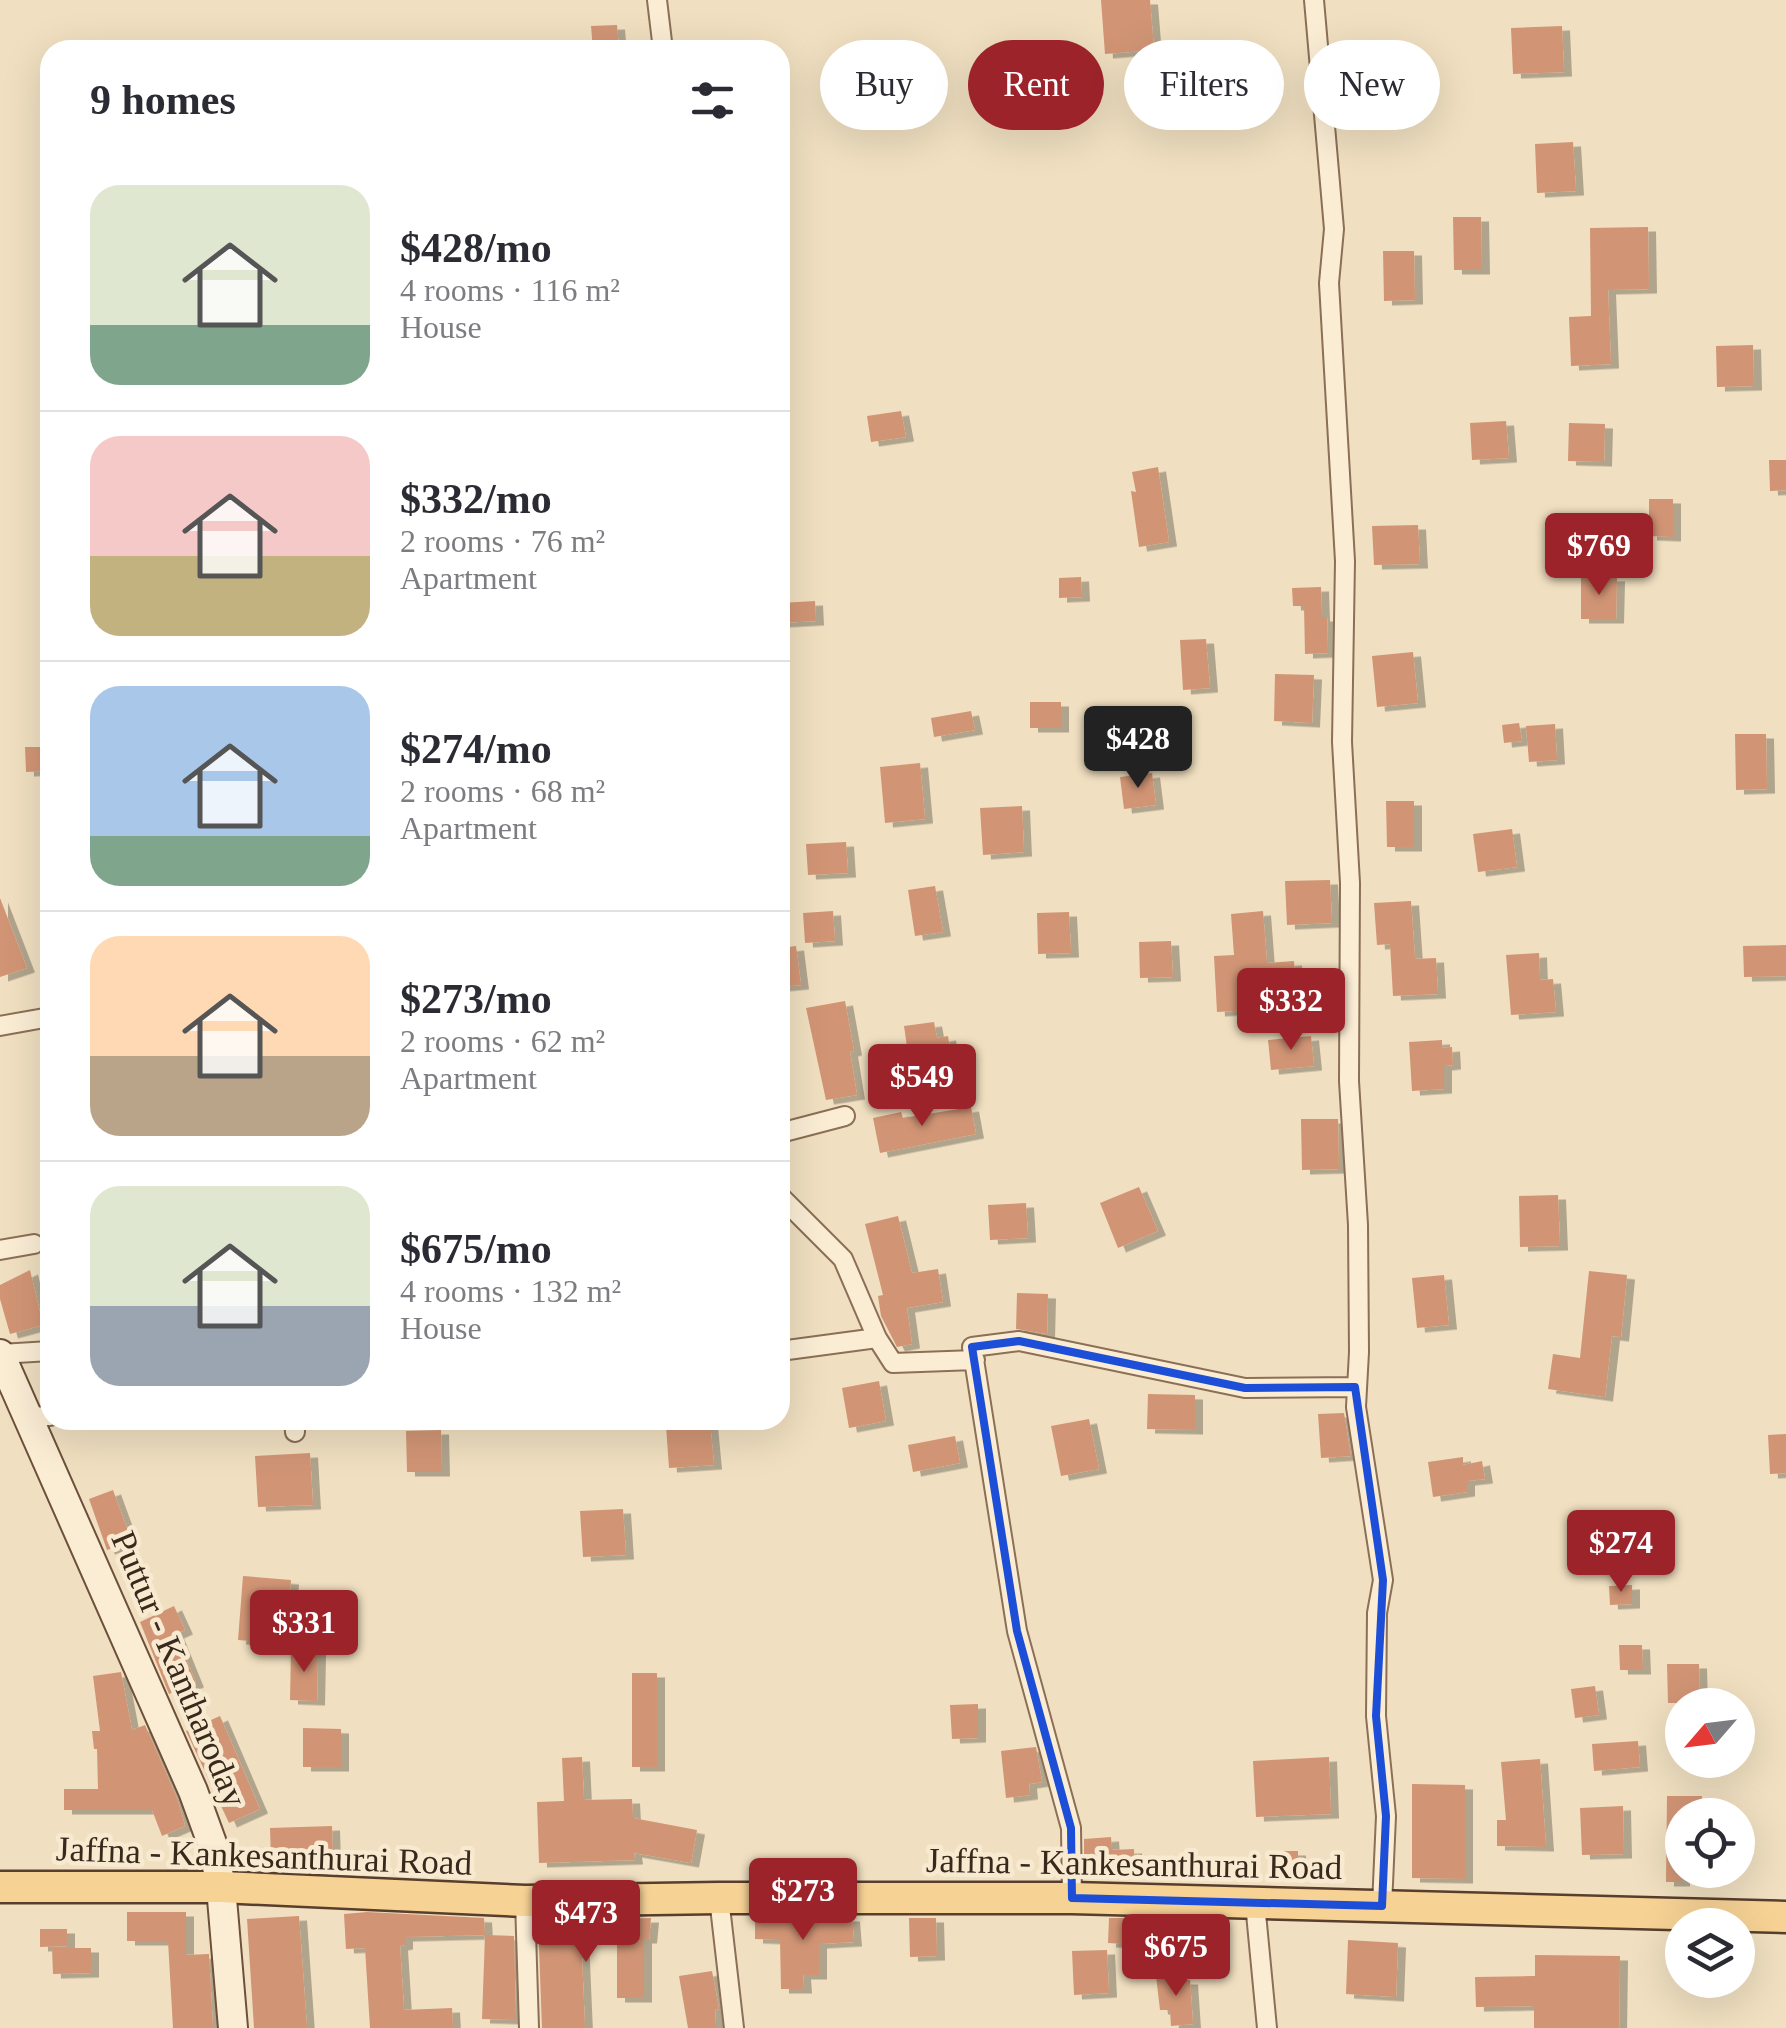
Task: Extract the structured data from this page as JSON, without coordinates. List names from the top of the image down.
{
  "streets": {
    "main road": ["Puttur - Kantharoday", "Jaffna - Kankesanthurai Road"]
  },
  "crossings": [
    ["Puttur - Kantharoday", "Jaffna - Kankesanthurai Road"]
  ],
  "north": "bottom left",
  "page": {
    "chip": [
      "Buy",
      "Rent",
      "Filters",
      "New"
    ],
    "heading": "9 homes",
    "list": [
      {
        "name": "$428/mo",
        "note": "4 rooms · 116 m² · House"
      },
      {
        "name": "$332/mo",
        "note": "2 rooms · 76 m² · Apartment"
      },
      {
        "name": "$274/mo",
        "note": "2 rooms · 68 m² · Apartment"
      },
      {
        "name": "$273/mo",
        "note": "2 rooms · 62 m² · Apartment"
      },
      {
        "name": "$675/mo",
        "note": "4 rooms · 132 m² · House"
      }
    ],
    "price": [
      "$769",
      "$428",
      "$332",
      "$549",
      "$274",
      "$331",
      "$273",
      "$473",
      "$675"
    ]
  }
}
